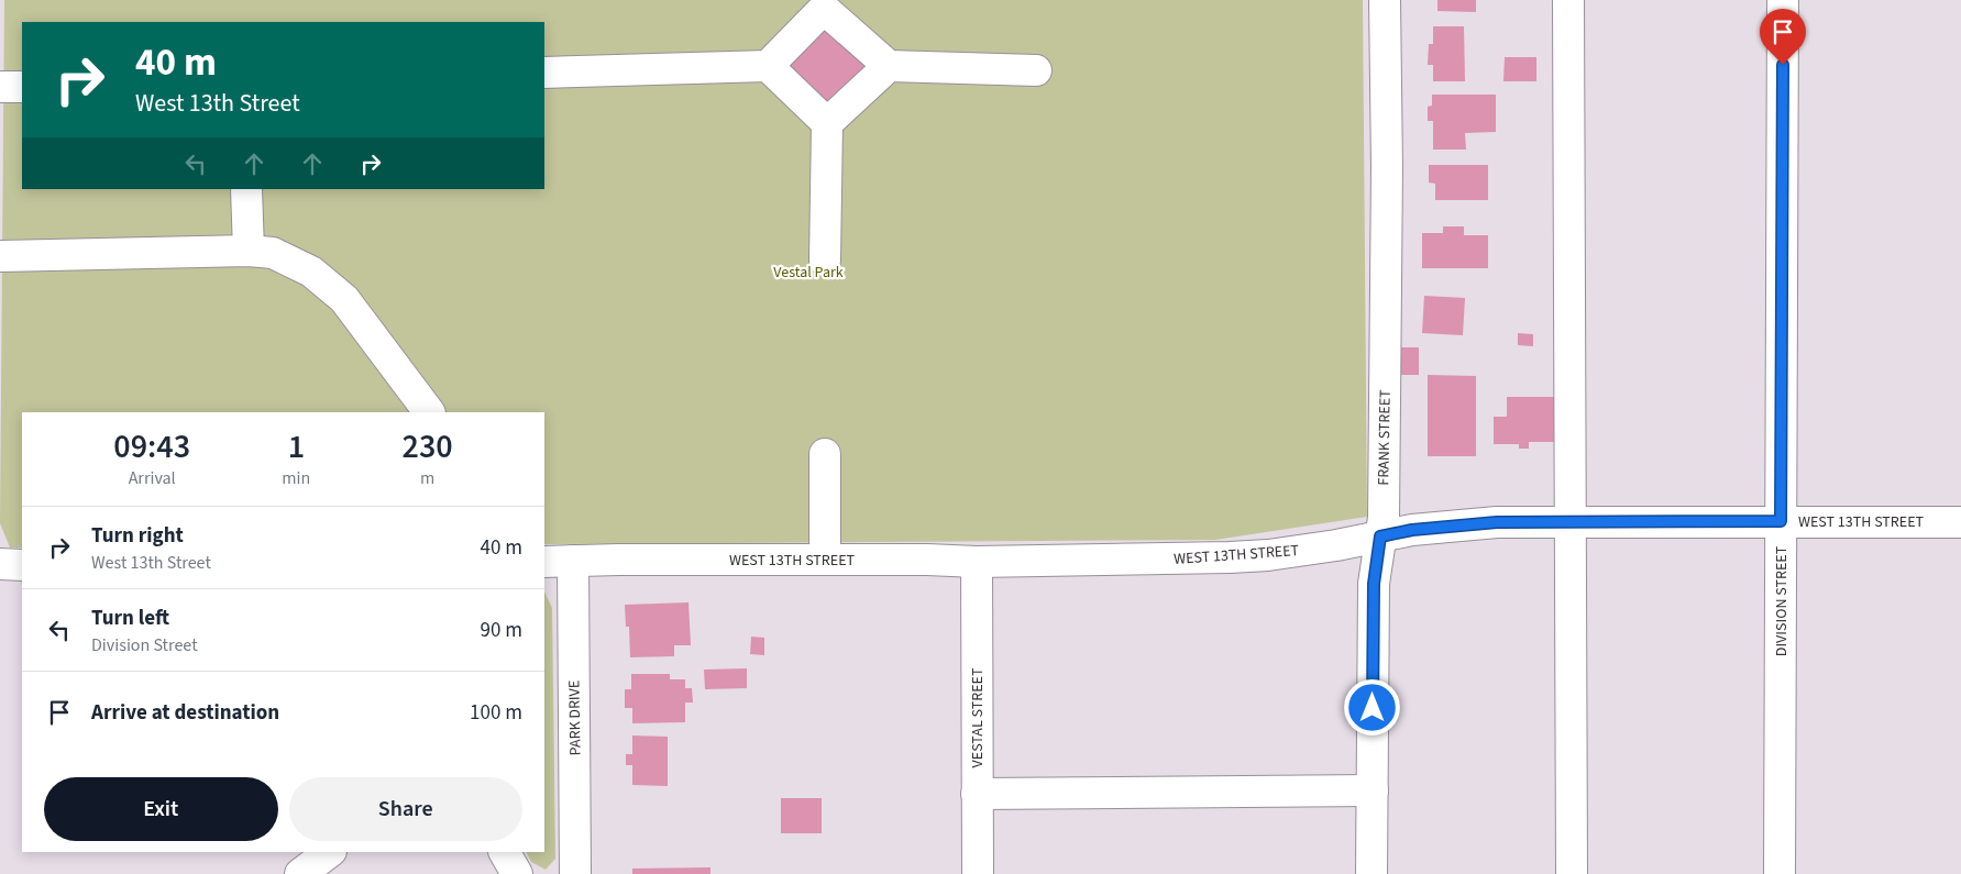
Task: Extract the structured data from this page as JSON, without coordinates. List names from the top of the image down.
{
  "streets": {
    "street": [
      "FRANK STREET",
      "WEST 13TH STREET",
      "DIVISION STREET",
      "PARK DRIVE",
      "VESTAL STREET"
    ]
  },
  "crossings": [
    ["FRANK STREET", "WEST 13TH STREET"],
    ["WEST 13TH STREET", "DIVISION STREET"],
    ["WEST 13TH STREET", "PARK DRIVE"],
    ["WEST 13TH STREET", "VESTAL STREET"]
  ],
  "parks": ["Vestal Park"],
  "page": {
    "turn": ["40 m", "West 13th Street"],
    "eta": [
      "09:43",
      "Arrival",
      "1",
      "min",
      "230",
      "m"
    ],
    "list": [
      {
        "name": "Turn right",
        "note": "West 13th Street",
        "value": "40 m"
      },
      {
        "name": "Turn left",
        "note": "Division Street",
        "value": "90 m"
      },
      {
        "name": "Arrive at destination",
        "value": "100 m"
      }
    ],
    "buttons": ["Exit", "Share"]
  }
}
